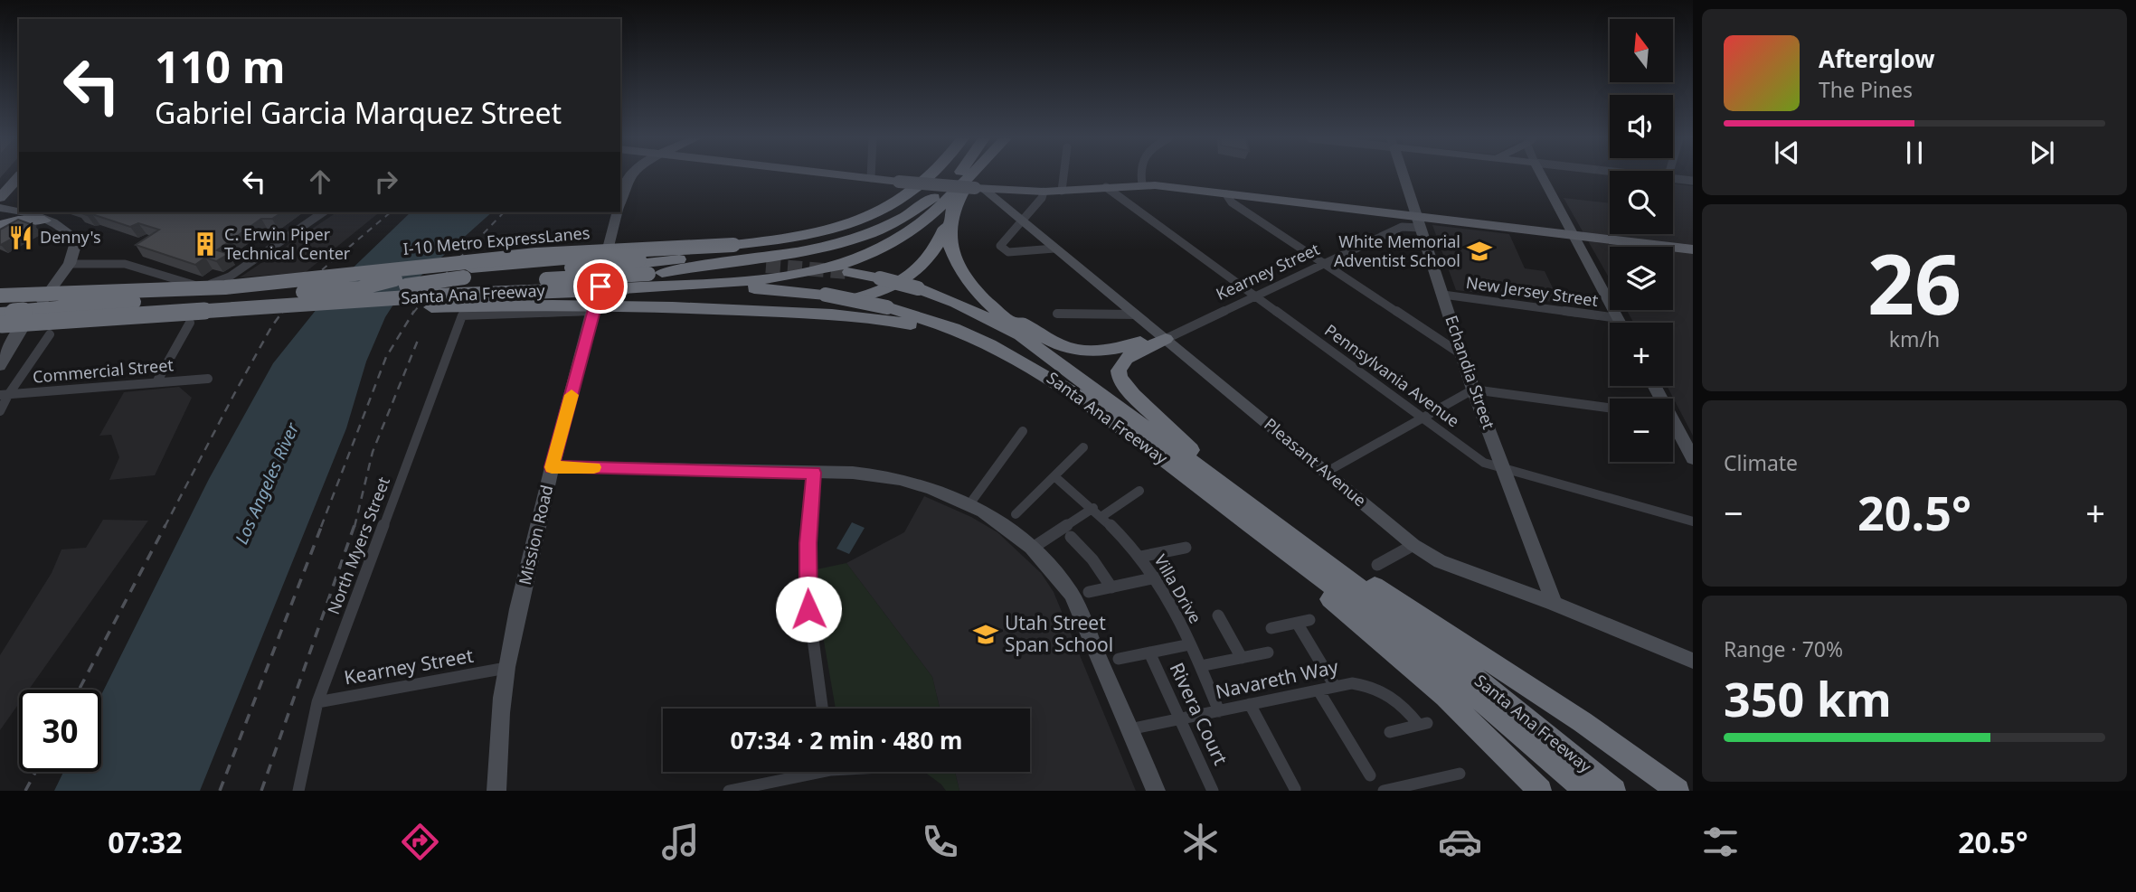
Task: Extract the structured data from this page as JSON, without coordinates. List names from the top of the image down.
{
  "streets": {
    "highway": ["I-10 Metro ExpressLanes", "Santa Ana Freeway"],
    "main road": ["Echandia Street", "Pleasant Avenue", "Mission Road"],
    "street": [
      "Kearney Street",
      "New Jersey Street",
      "Commercial Street",
      "Pennsylvania Avenue",
      "North Myers Street",
      "Villa Drive",
      "Navareth Way",
      "Rivera Court"
    ]
  },
  "crossings": [
    ["I-10 Metro ExpressLanes", "Santa Ana Freeway"],
    ["Kearney Street", "Echandia Street"],
    ["Kearney Street", "Pennsylvania Avenue"],
    ["Kearney Street", "Pleasant Avenue"],
    ["Kearney Street", "Mission Road"],
    ["Kearney Street", "North Myers Street"],
    ["New Jersey Street", "Echandia Street"],
    ["Echandia Street", "Pennsylvania Avenue"],
    ["Echandia Street", "Pleasant Avenue"],
    ["Mission Road", "North Myers Street"],
    ["Villa Drive", "Navareth Way"],
    ["Navareth Way", "Rivera Court"]
  ],
  "water": ["Los Angeles River"],
  "places": {
    "restaurant": ["Denny's"],
    "building": ["C. Erwin Piper Technical Center"],
    "school or university": ["White Memorial Adventist School", "Utah Street Span School"]
  },
  "north": "top",
  "page": {
    "map_buttons": ["+", "−"],
    "turn": ["110 m", "Gabriel Garcia Marquez Street"],
    "song": ["Afterglow", "The Pines"],
    "tile": [
      ["26", "km/h"],
      "Climate",
      ["Range · 70%", "350 km"]
    ],
    "heat": ["−", "20.5°", "+"],
    "limit": "30",
    "trip": "07:34 · 2 min · 480 m",
    "tabs": ["07:32", "20.5°"]
  }
}
